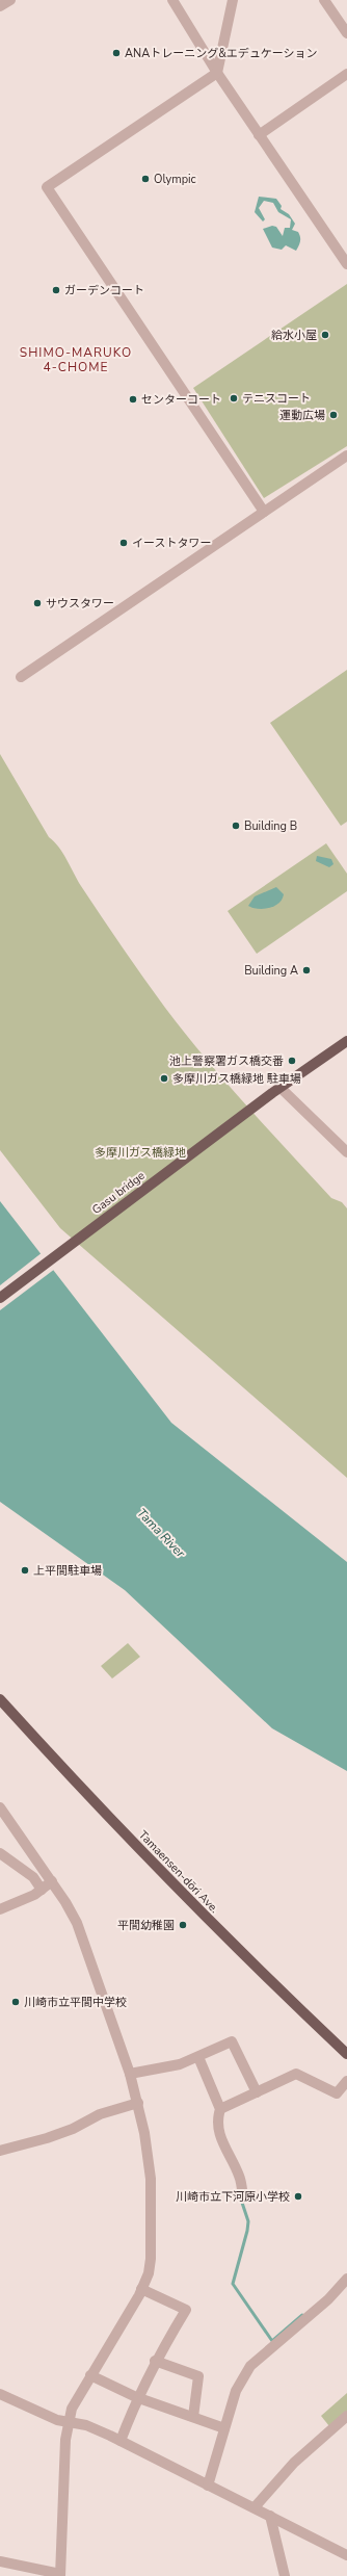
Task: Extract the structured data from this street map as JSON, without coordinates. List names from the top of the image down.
{
  "streets": {
    "main road": ["Gasu bridge", "Tamaensen-dōri Ave."]
  },
  "districts": ["SHIMO-MARUKO 4-CHOME"],
  "water": ["Tama River"],
  "parks": ["多摩川ガス橋緑地"],
  "places": [
    "ANAトレーニング&エデュケーション",
    "Olympic",
    "ガーデンコート",
    "給水小屋",
    "テニスコート",
    "センターコート",
    "運動広場",
    "イーストタワー",
    "サウスタワー",
    "Building B",
    "Building A",
    "池上警察署ガス橋交番",
    "多摩川ガス橋緑地 駐車場",
    "上平間駐車場",
    "平間幼稚園",
    "川崎市立平間中学校",
    "川崎市立下河原小学校"
  ]
}
